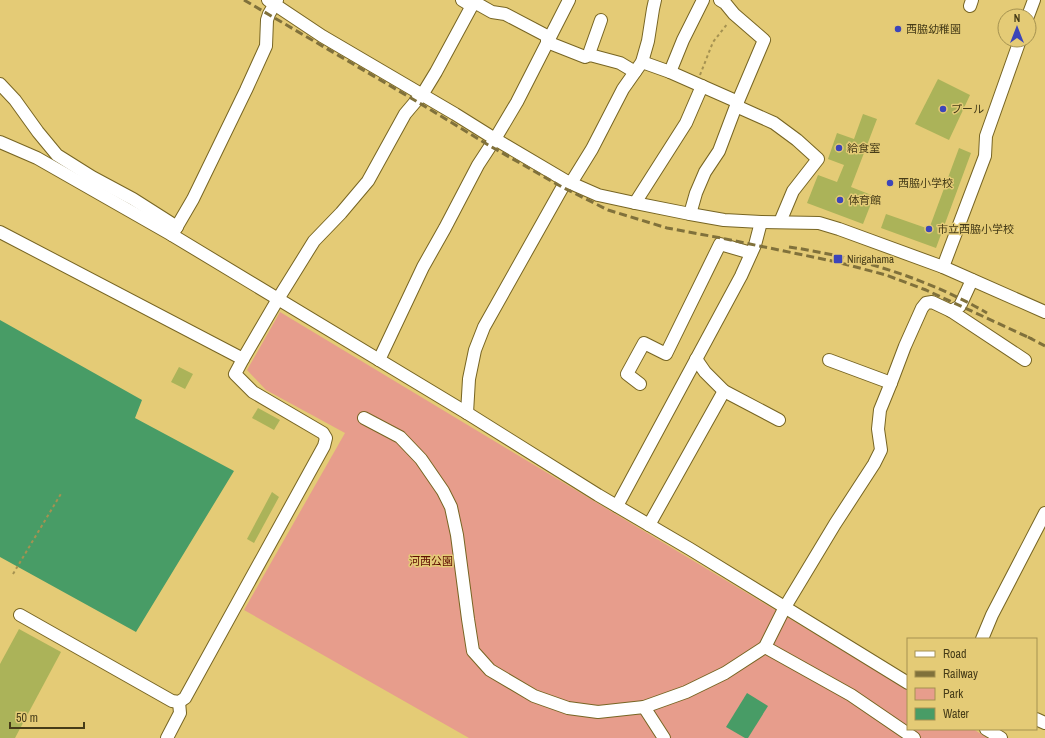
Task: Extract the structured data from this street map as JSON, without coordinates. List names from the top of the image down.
{
  "parks": ["河西公園"],
  "places": {
    "other": [
      "西脇幼稚園",
      "プール",
      "給食室",
      "西脇小学校",
      "体育館",
      "市立西脇小学校"
    ],
    "transit": ["Nirigahama"]
  },
  "legend": [
    "Road",
    "Railway",
    "Park",
    "Water"
  ],
  "scale_bar": "50 m",
  "north": "top"
}
